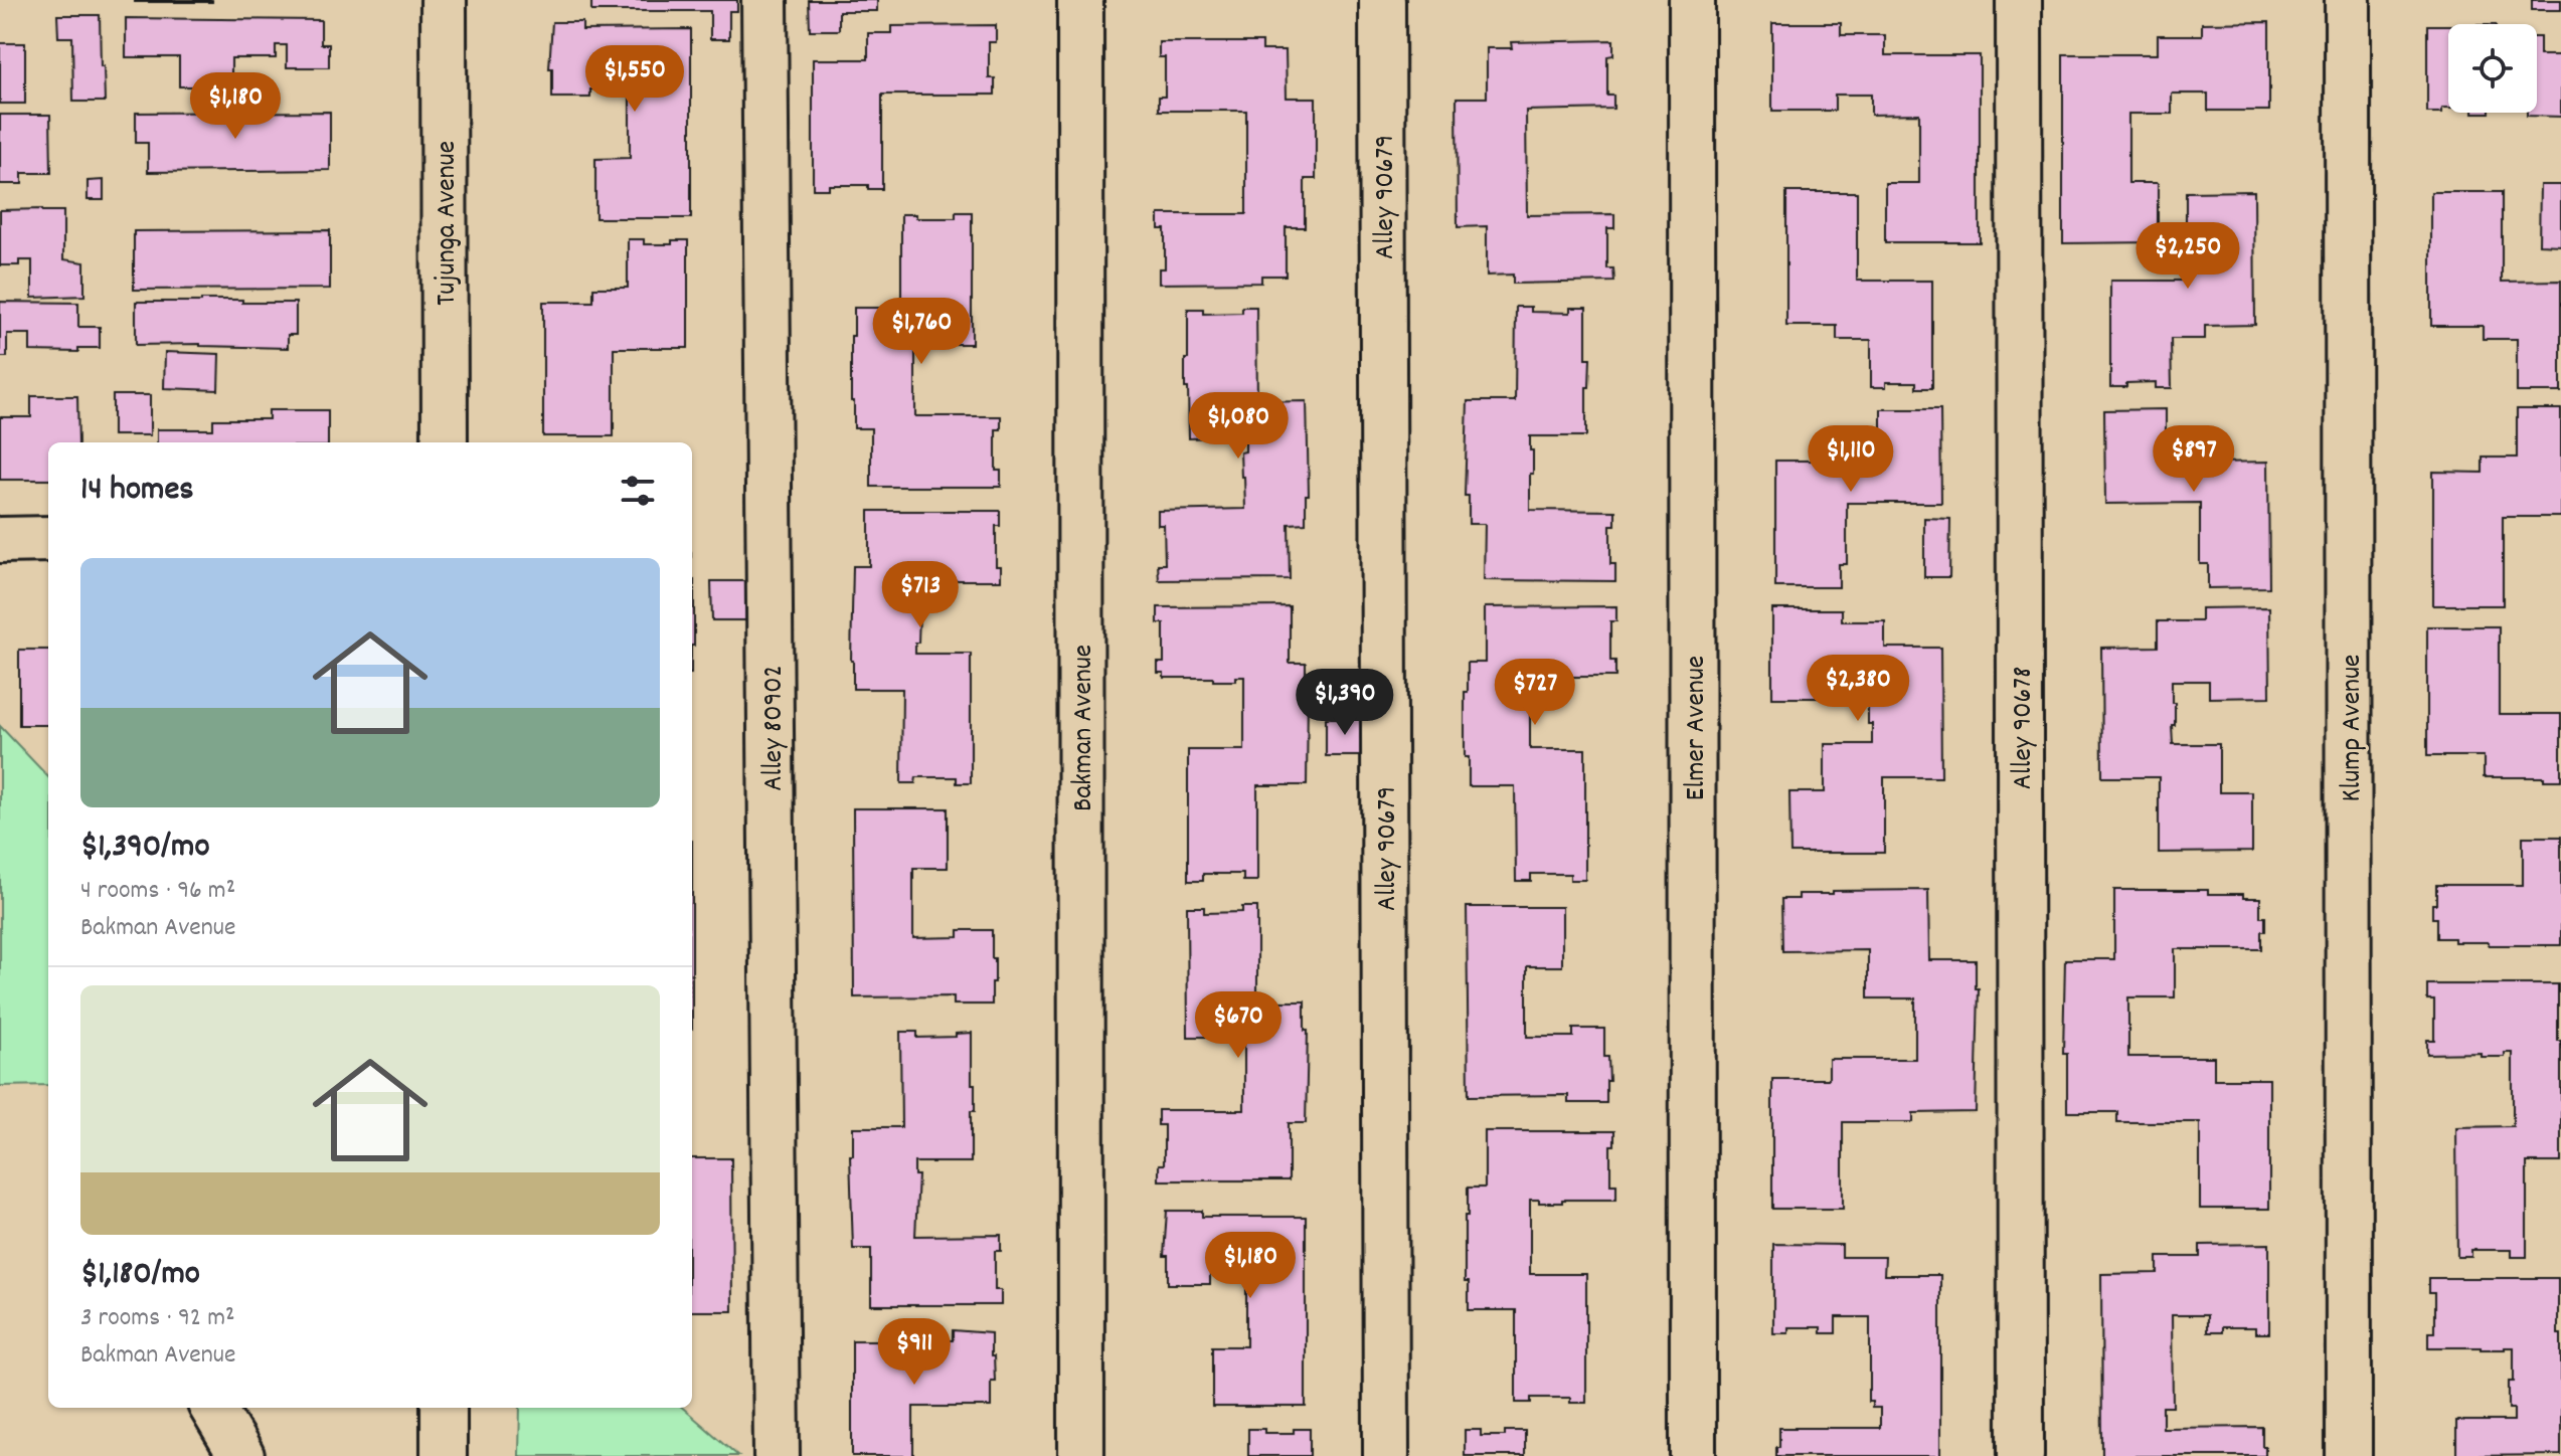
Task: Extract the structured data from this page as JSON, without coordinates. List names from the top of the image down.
{
  "streets": {
    "street": [
      "Alley 90679",
      "Tujunga Avenue",
      "Alley 80902",
      "Bakman Avenue",
      "Elmer Avenue",
      "Alley 90678",
      "Klump Avenue"
    ]
  },
  "page": {
    "price": [
      "$1,550",
      "$1,180",
      "$2,250",
      "$1,760",
      "$1,080",
      "$1,110",
      "$897",
      "$713",
      "$2,380",
      "$727",
      "$1,390",
      "$670",
      "$1,180",
      "$911"
    ],
    "heading": "14 homes",
    "list": [
      {
        "name": "$1,390/mo",
        "note": "4 rooms · 96 m² · Bakman Avenue"
      },
      {
        "name": "$1,180/mo",
        "note": "3 rooms · 92 m² · Bakman Avenue"
      }
    ]
  }
}
